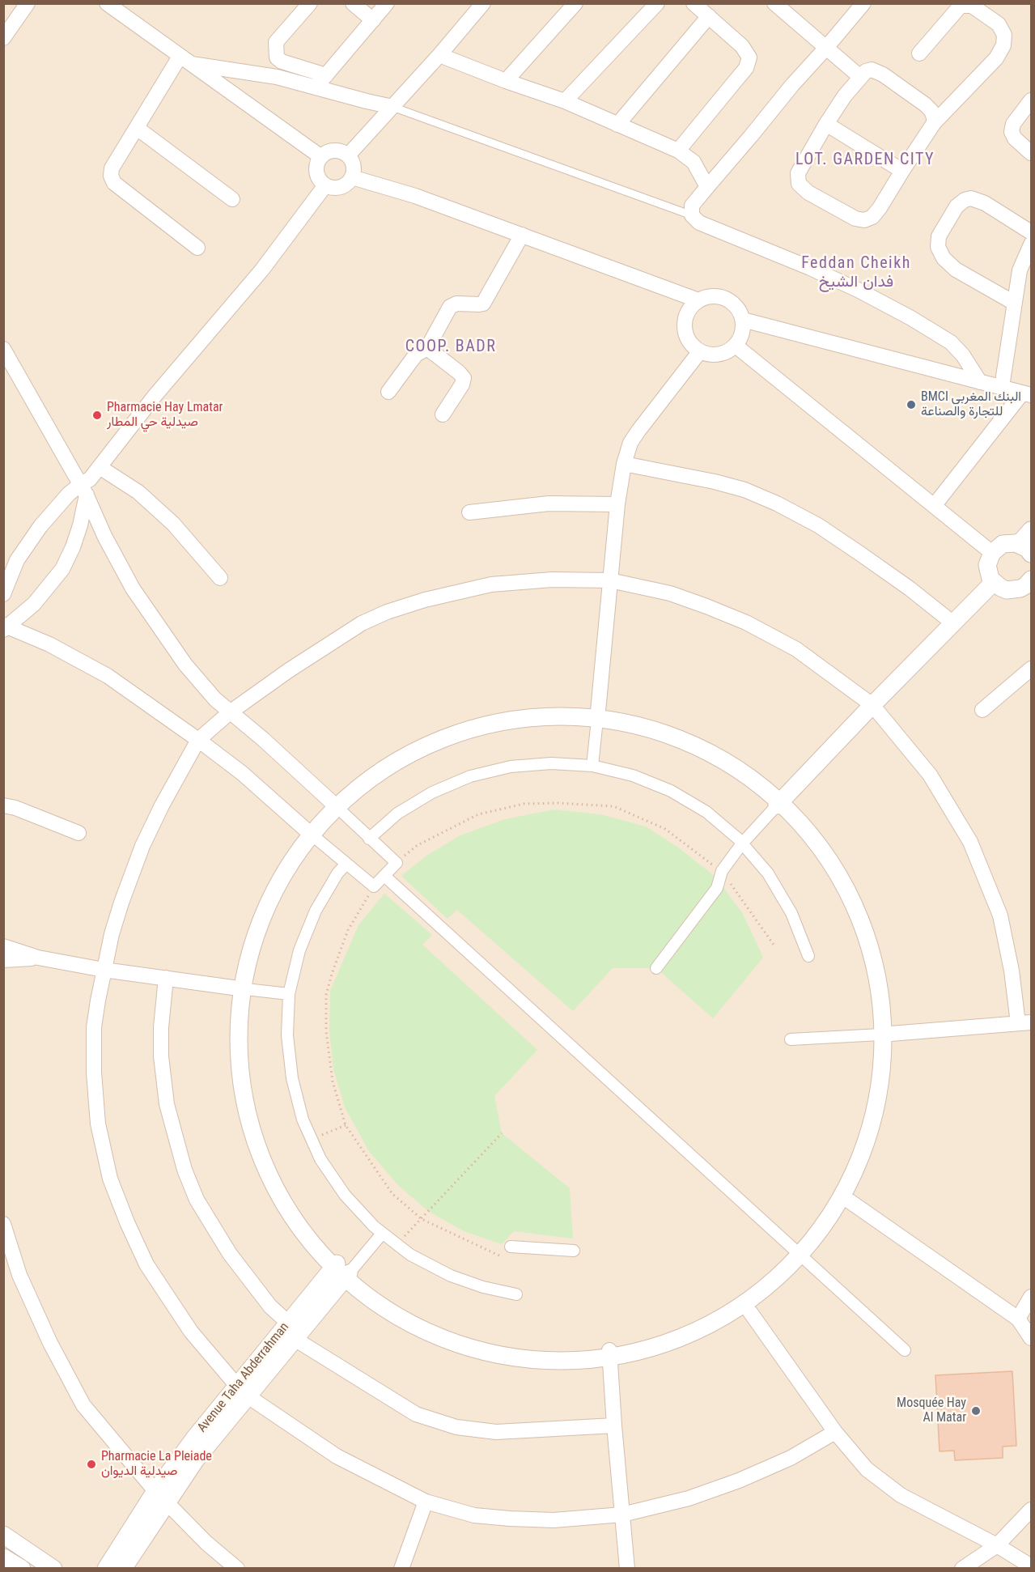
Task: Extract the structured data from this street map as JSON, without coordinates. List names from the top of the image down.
{
  "streets": {
    "street": ["Avenue Taha Abderrahman"]
  },
  "districts": ["LOT. GARDEN CITY", "Feddan Cheikh فدان الشيخ", "COOP. BADR"],
  "places": [
    "BMCI البنك المغربي للتجارة والصناعة",
    "Pharmacie Hay Lmatar صيدلية حي المطار",
    "Mosquée Hay Al Matar",
    "Pharmacie La Pleiade صيدلية الديوان"
  ]
}
